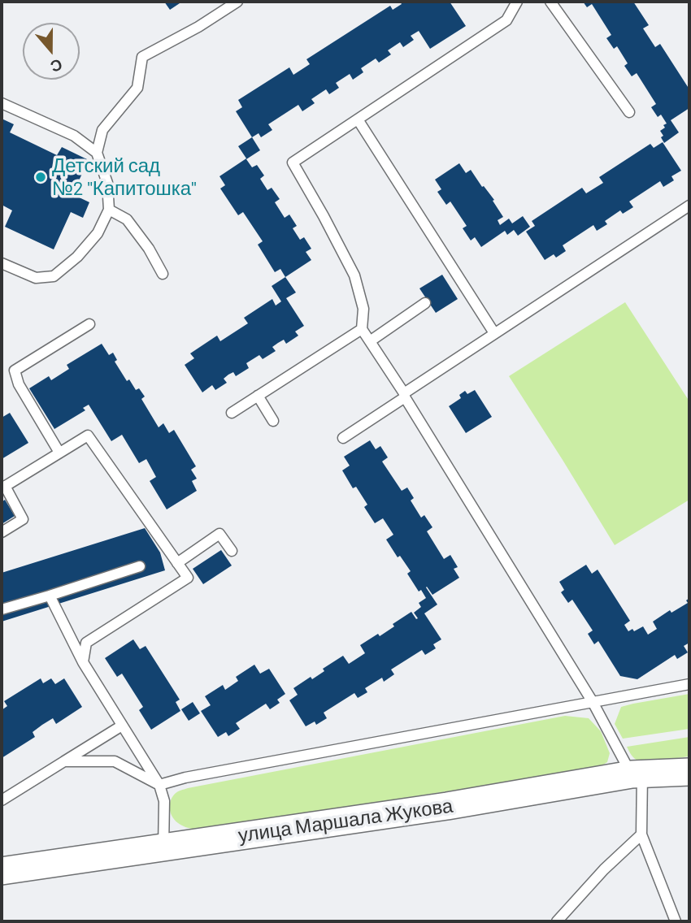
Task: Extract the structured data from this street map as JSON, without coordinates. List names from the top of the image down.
{
  "streets": {
    "main road": ["улица Маршала Жукова"]
  },
  "places": ["Детский сад №2 \"Капитошка\""],
  "north": "bottom"
}
